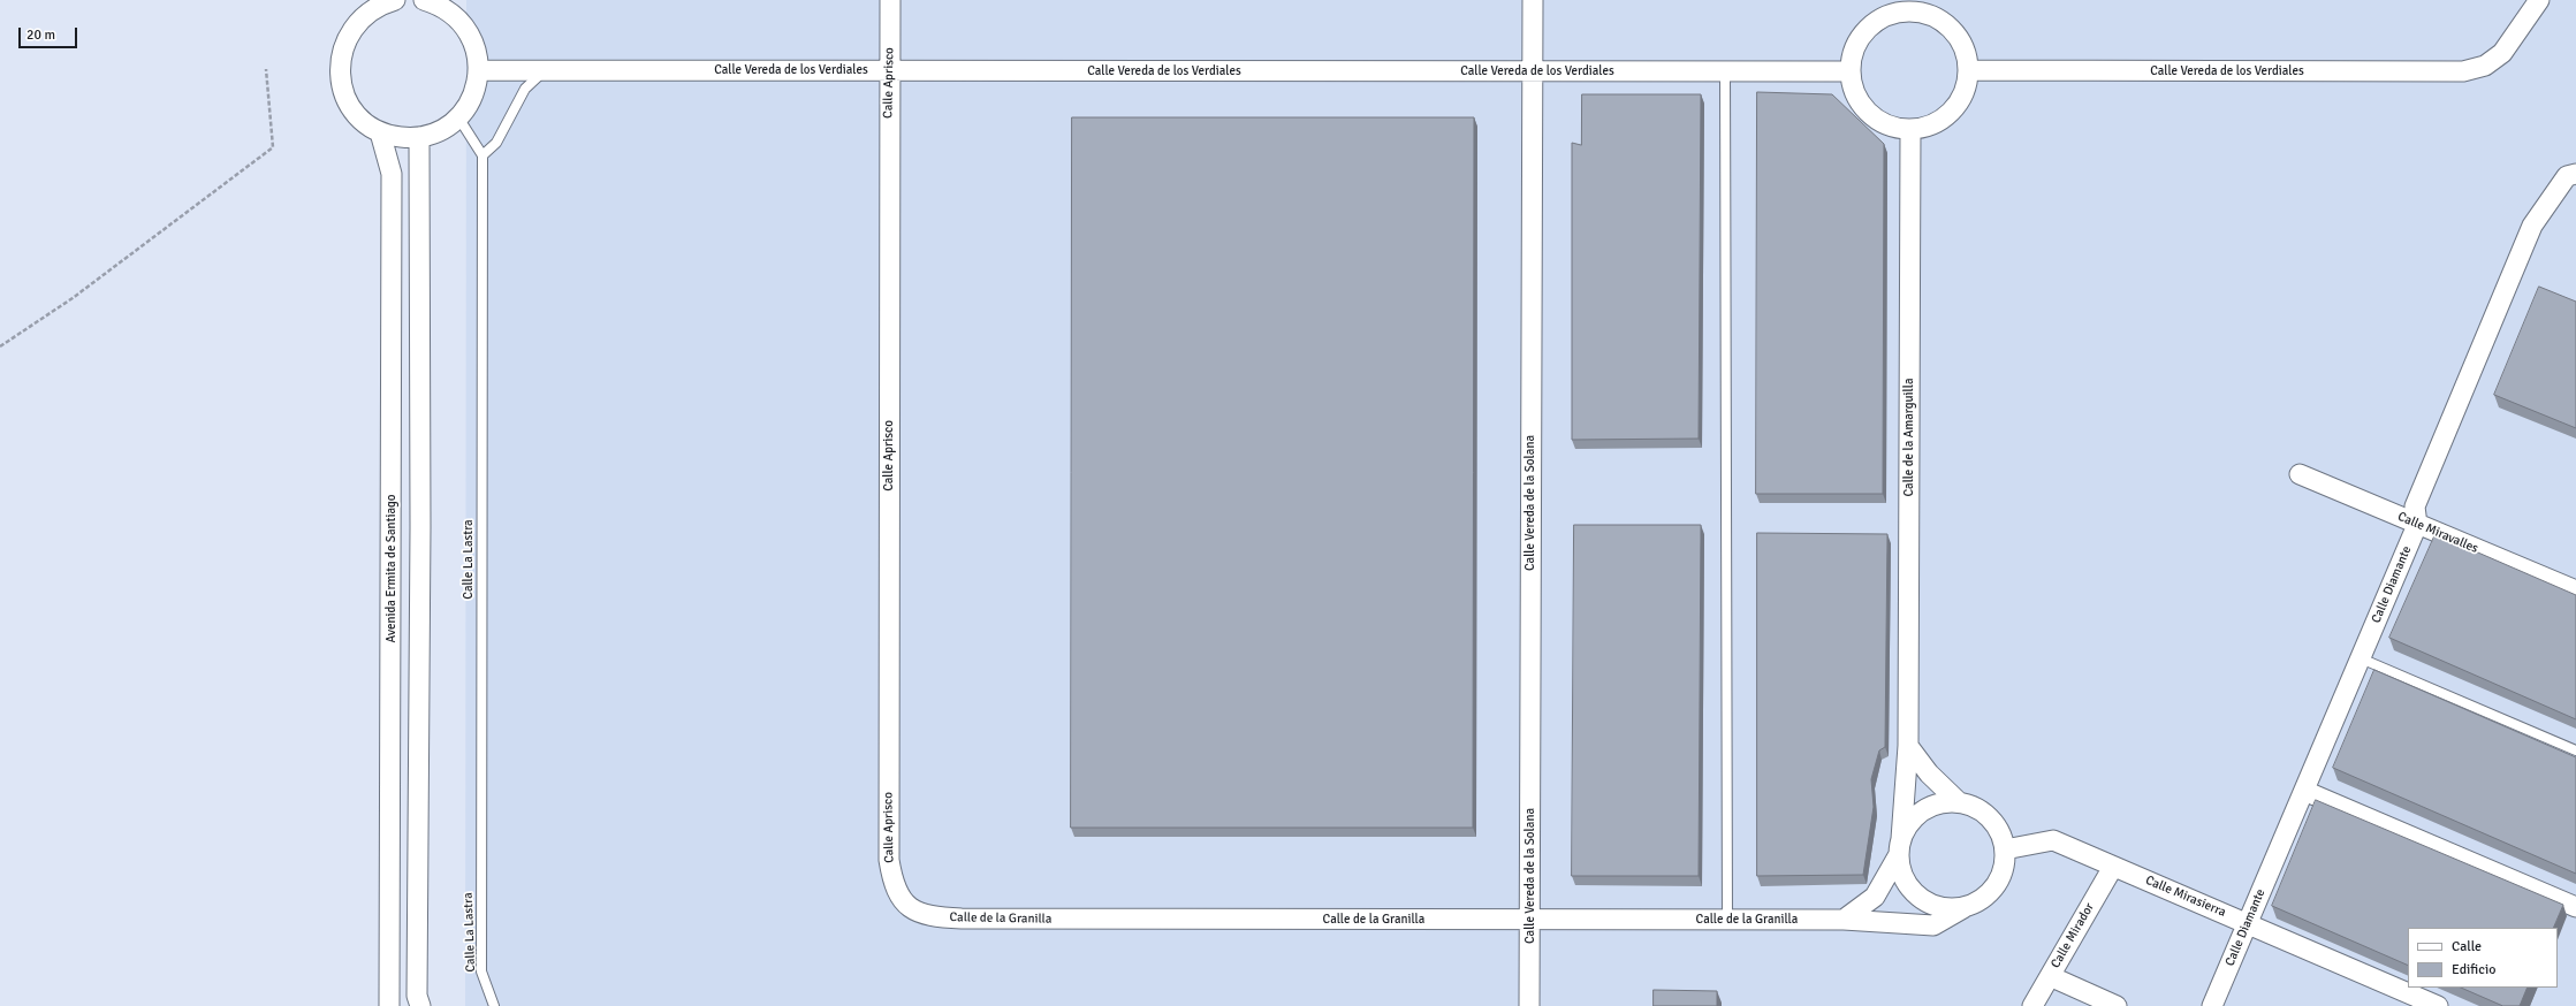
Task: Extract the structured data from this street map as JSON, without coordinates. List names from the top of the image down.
{
  "streets": {
    "street": [
      "Calle Vereda de los Verdiales",
      "Calle Aprisco",
      "Calle de la Amarguilla",
      "Calle Vereda de la Solana",
      "Calle Miravalles",
      "Avenida Ermita de Santiago",
      "Calle Diamante",
      "Calle Mirasierra",
      "Calle de la Granilla",
      "Calle Mirador"
    ],
    "lane": ["Calle La Lastra"]
  },
  "crossings": [
    ["Calle Vereda de los Verdiales", "Calle Aprisco"],
    ["Calle Vereda de los Verdiales", "Calle de la Amarguilla"],
    ["Calle Vereda de los Verdiales", "Calle Vereda de la Solana"],
    ["Calle Aprisco", "Calle de la Granilla"],
    ["Calle de la Amarguilla", "Calle Mirasierra"],
    ["Calle de la Amarguilla", "Calle de la Granilla"],
    ["Calle Vereda de la Solana", "Calle de la Granilla"],
    ["Calle Miravalles", "Calle Diamante"],
    ["Calle Diamante", "Calle Mirasierra"],
    ["Calle Mirasierra", "Calle de la Granilla"],
    ["Calle Mirasierra", "Calle Mirador"]
  ],
  "legend": ["Calle", "Edificio"],
  "scale_bar": "20 m"
}
